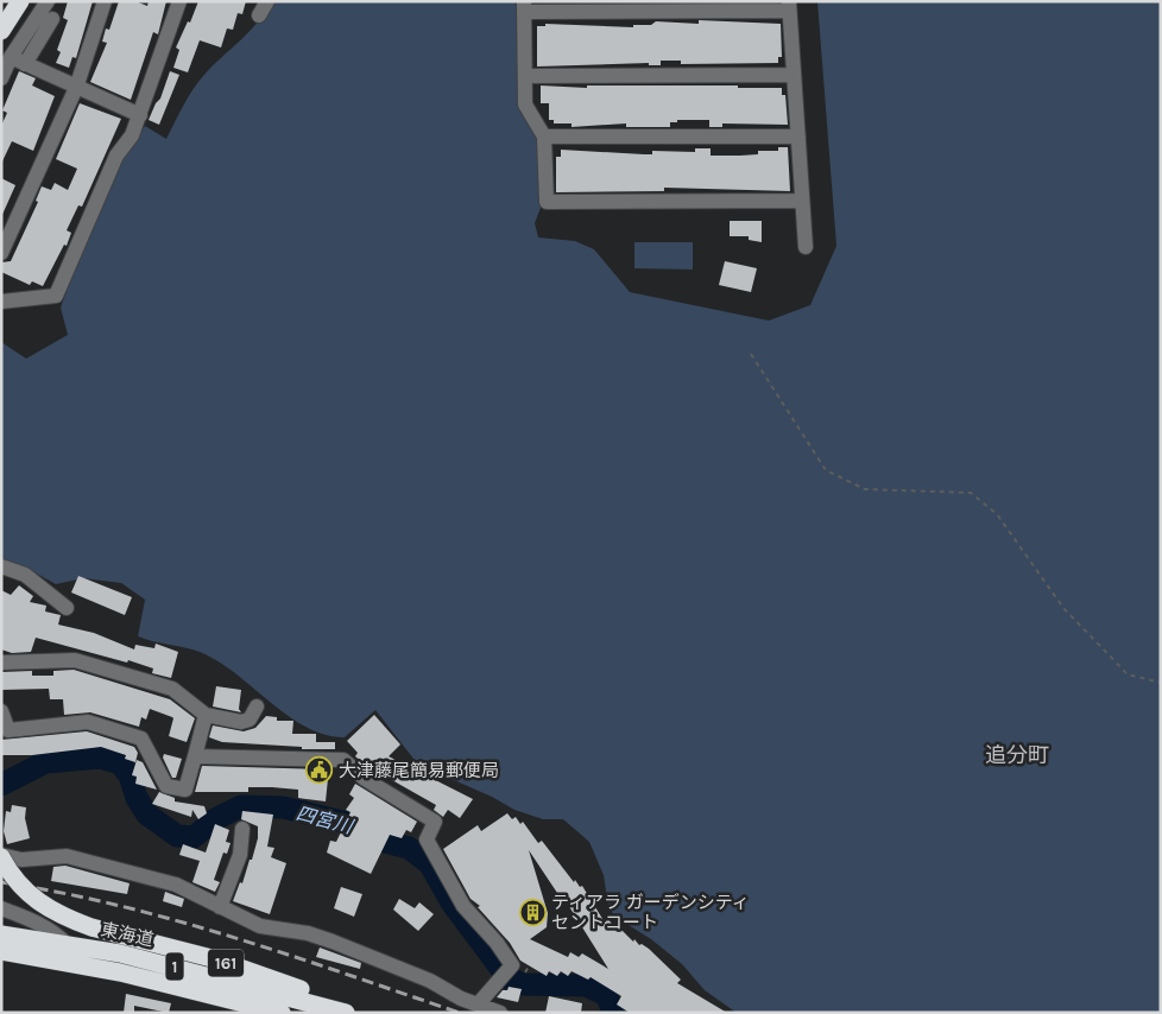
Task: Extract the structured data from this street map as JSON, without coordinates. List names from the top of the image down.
{
  "streets": {
    "highway": ["東海道", "161", "1"]
  },
  "districts": ["追分町"],
  "water": ["四宮川"],
  "places": {
    "public building": ["大津藤尾簡易郵便局"],
    "building": ["ティアラ ガーデンシティ セントコート"]
  }
}
